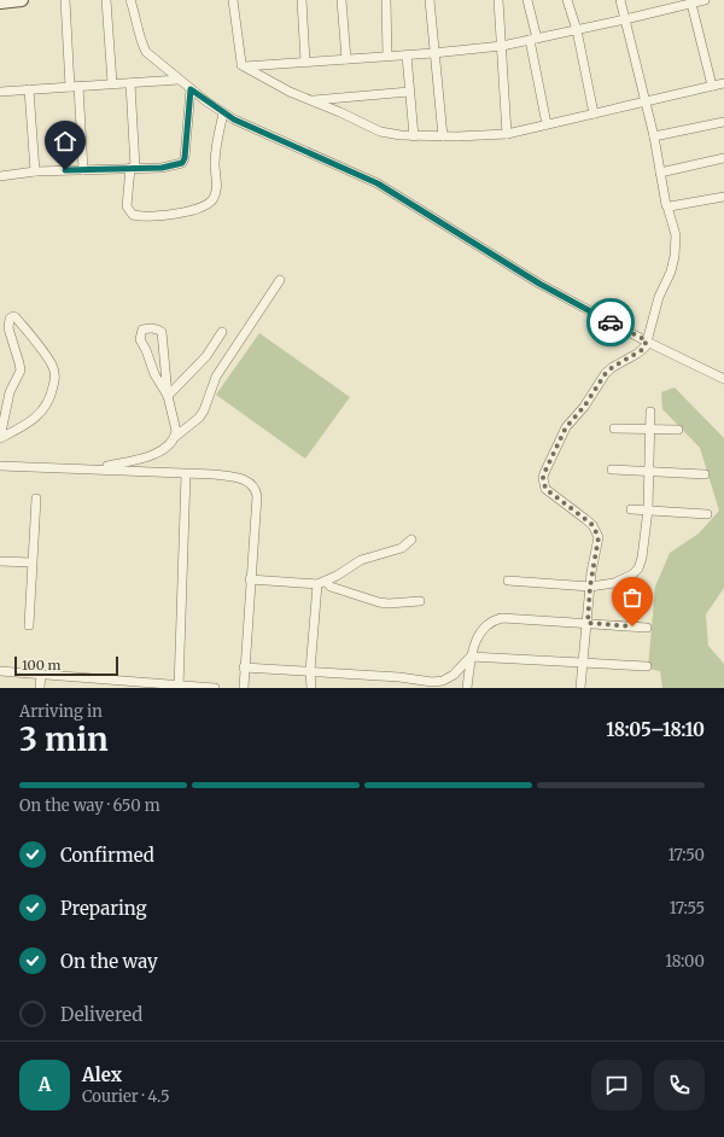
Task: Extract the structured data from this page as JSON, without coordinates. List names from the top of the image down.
{
  "scale_bar": "100 m",
  "page": {
    "scale": "100 m",
    "heading": ["3 min", "Arriving in", "18:05–18:10"],
    "panel": ["Alex", "Courier · 4.5"],
    "bar": "On the way · 650 m",
    "list": [
      ["Confirmed", "17:50"],
      ["Preparing", "17:55"],
      ["On the way", "18:00"],
      "Delivered"
    ],
    "round": "A"
  }
}
